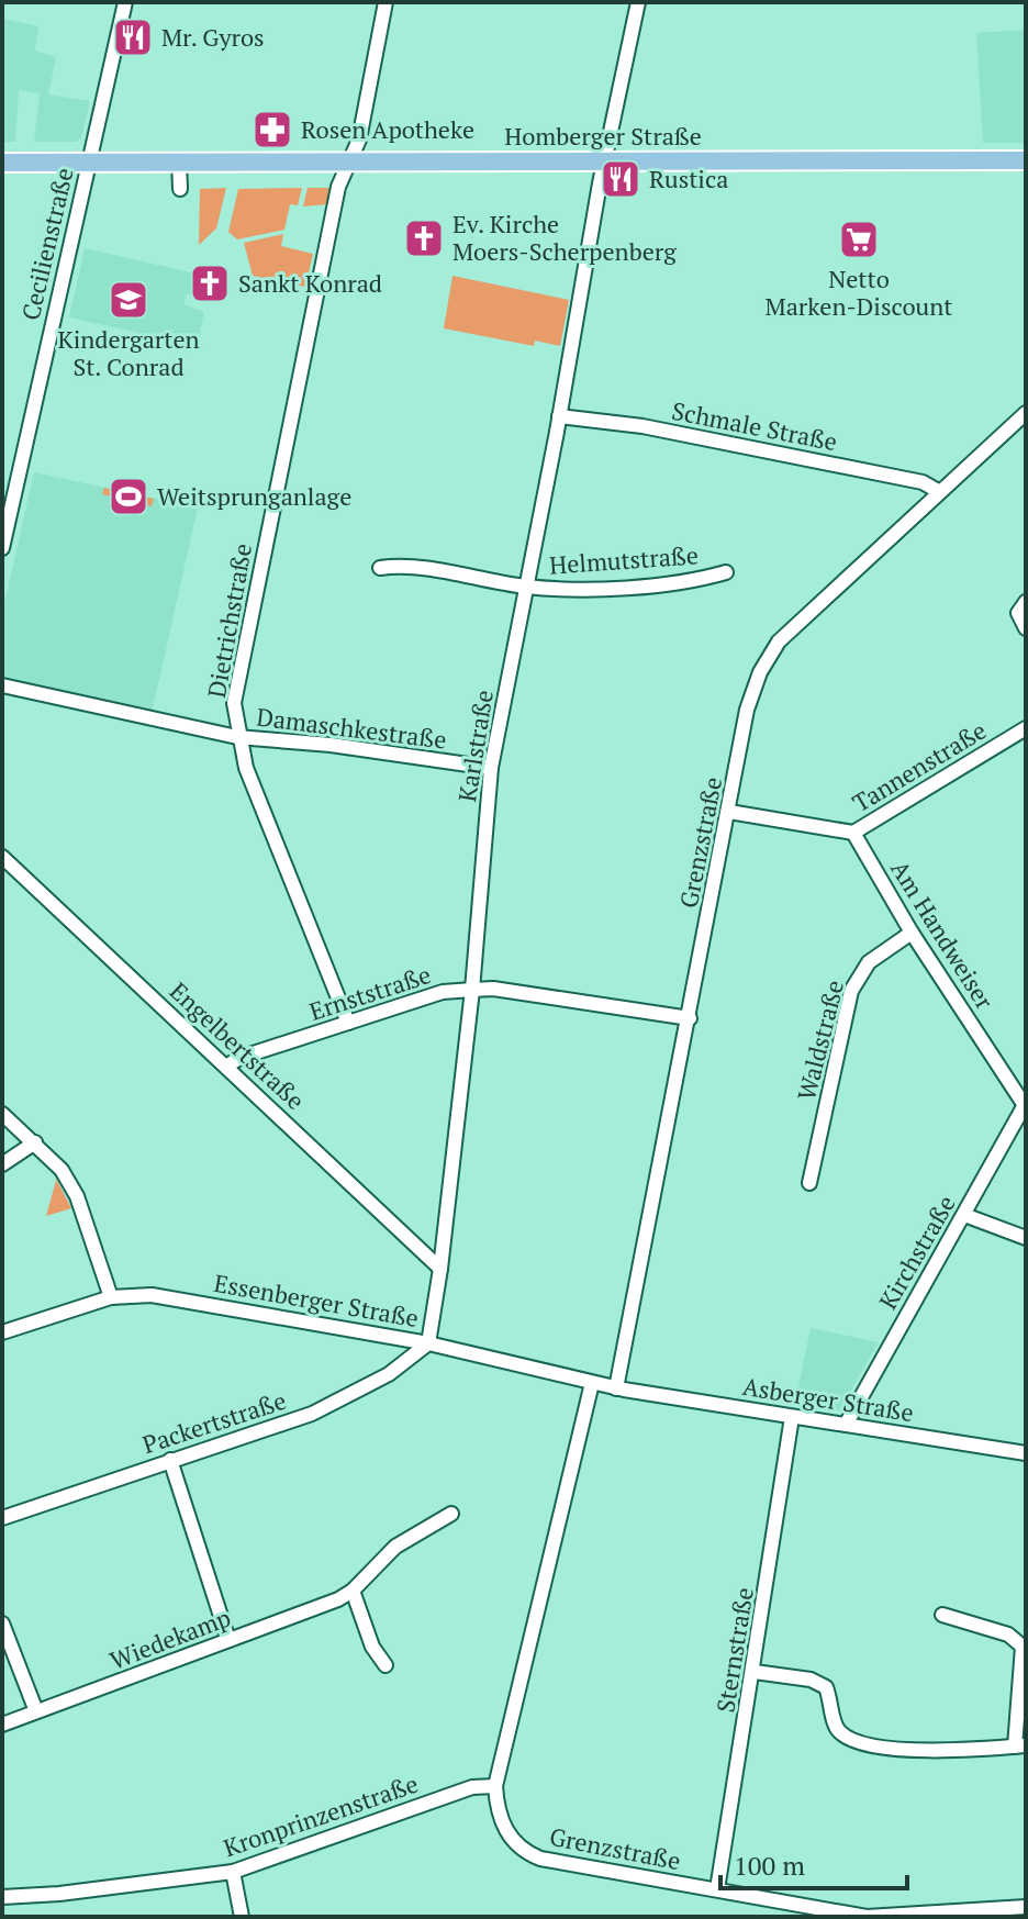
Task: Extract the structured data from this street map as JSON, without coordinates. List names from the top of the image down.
{
  "streets": {
    "main road": ["Homberger Straße"],
    "street": [
      "Cecilienstraße",
      "Schmale Straße",
      "Helmutstraße",
      "Dietrichstraße",
      "Damaschkestraße",
      "Karlstraße",
      "Tannenstraße",
      "Grenzstraße",
      "Am Handweiser",
      "Ernststraße",
      "Waldstraße",
      "Engelbertstraße",
      "Kirchstraße",
      "Essenberger Straße",
      "Asberger Straße",
      "Packertstraße",
      "Wiedekamp",
      "Sternstraße",
      "Kronprinzenstraße"
    ]
  },
  "crossings": [
    ["Homberger Straße", "Cecilienstraße"],
    ["Homberger Straße", "Dietrichstraße"],
    ["Homberger Straße", "Karlstraße"],
    ["Schmale Straße", "Karlstraße"],
    ["Schmale Straße", "Grenzstraße"],
    ["Helmutstraße", "Karlstraße"],
    ["Dietrichstraße", "Damaschkestraße"],
    ["Dietrichstraße", "Ernststraße"],
    ["Damaschkestraße", "Karlstraße"],
    ["Karlstraße", "Ernststraße"],
    ["Karlstraße", "Engelbertstraße"],
    ["Karlstraße", "Essenberger Straße"],
    ["Karlstraße", "Packertstraße"],
    ["Tannenstraße", "Grenzstraße"],
    ["Tannenstraße", "Am Handweiser"],
    ["Grenzstraße", "Ernststraße"],
    ["Grenzstraße", "Essenberger Straße"],
    ["Grenzstraße", "Asberger Straße"],
    ["Grenzstraße", "Sternstraße"],
    ["Grenzstraße", "Kronprinzenstraße"],
    ["Am Handweiser", "Waldstraße"],
    ["Am Handweiser", "Kirchstraße"],
    ["Ernststraße", "Engelbertstraße"],
    ["Kirchstraße", "Asberger Straße"],
    ["Essenberger Straße", "Asberger Straße"],
    ["Essenberger Straße", "Packertstraße"],
    ["Asberger Straße", "Sternstraße"]
  ],
  "places": {
    "restaurant": ["Mr. Gyros", "Rustica"],
    "pharmacy": ["Rosen Apotheke"],
    "church": ["Ev. Kirche Moers-Scherpenberg", "Sankt Konrad"],
    "supermarket": ["Netto Marken-Discount"],
    "school or university": ["Kindergarten St. Conrad"],
    "sports": ["Weitsprunganlage"]
  },
  "scale_bar": "100 m"
}
